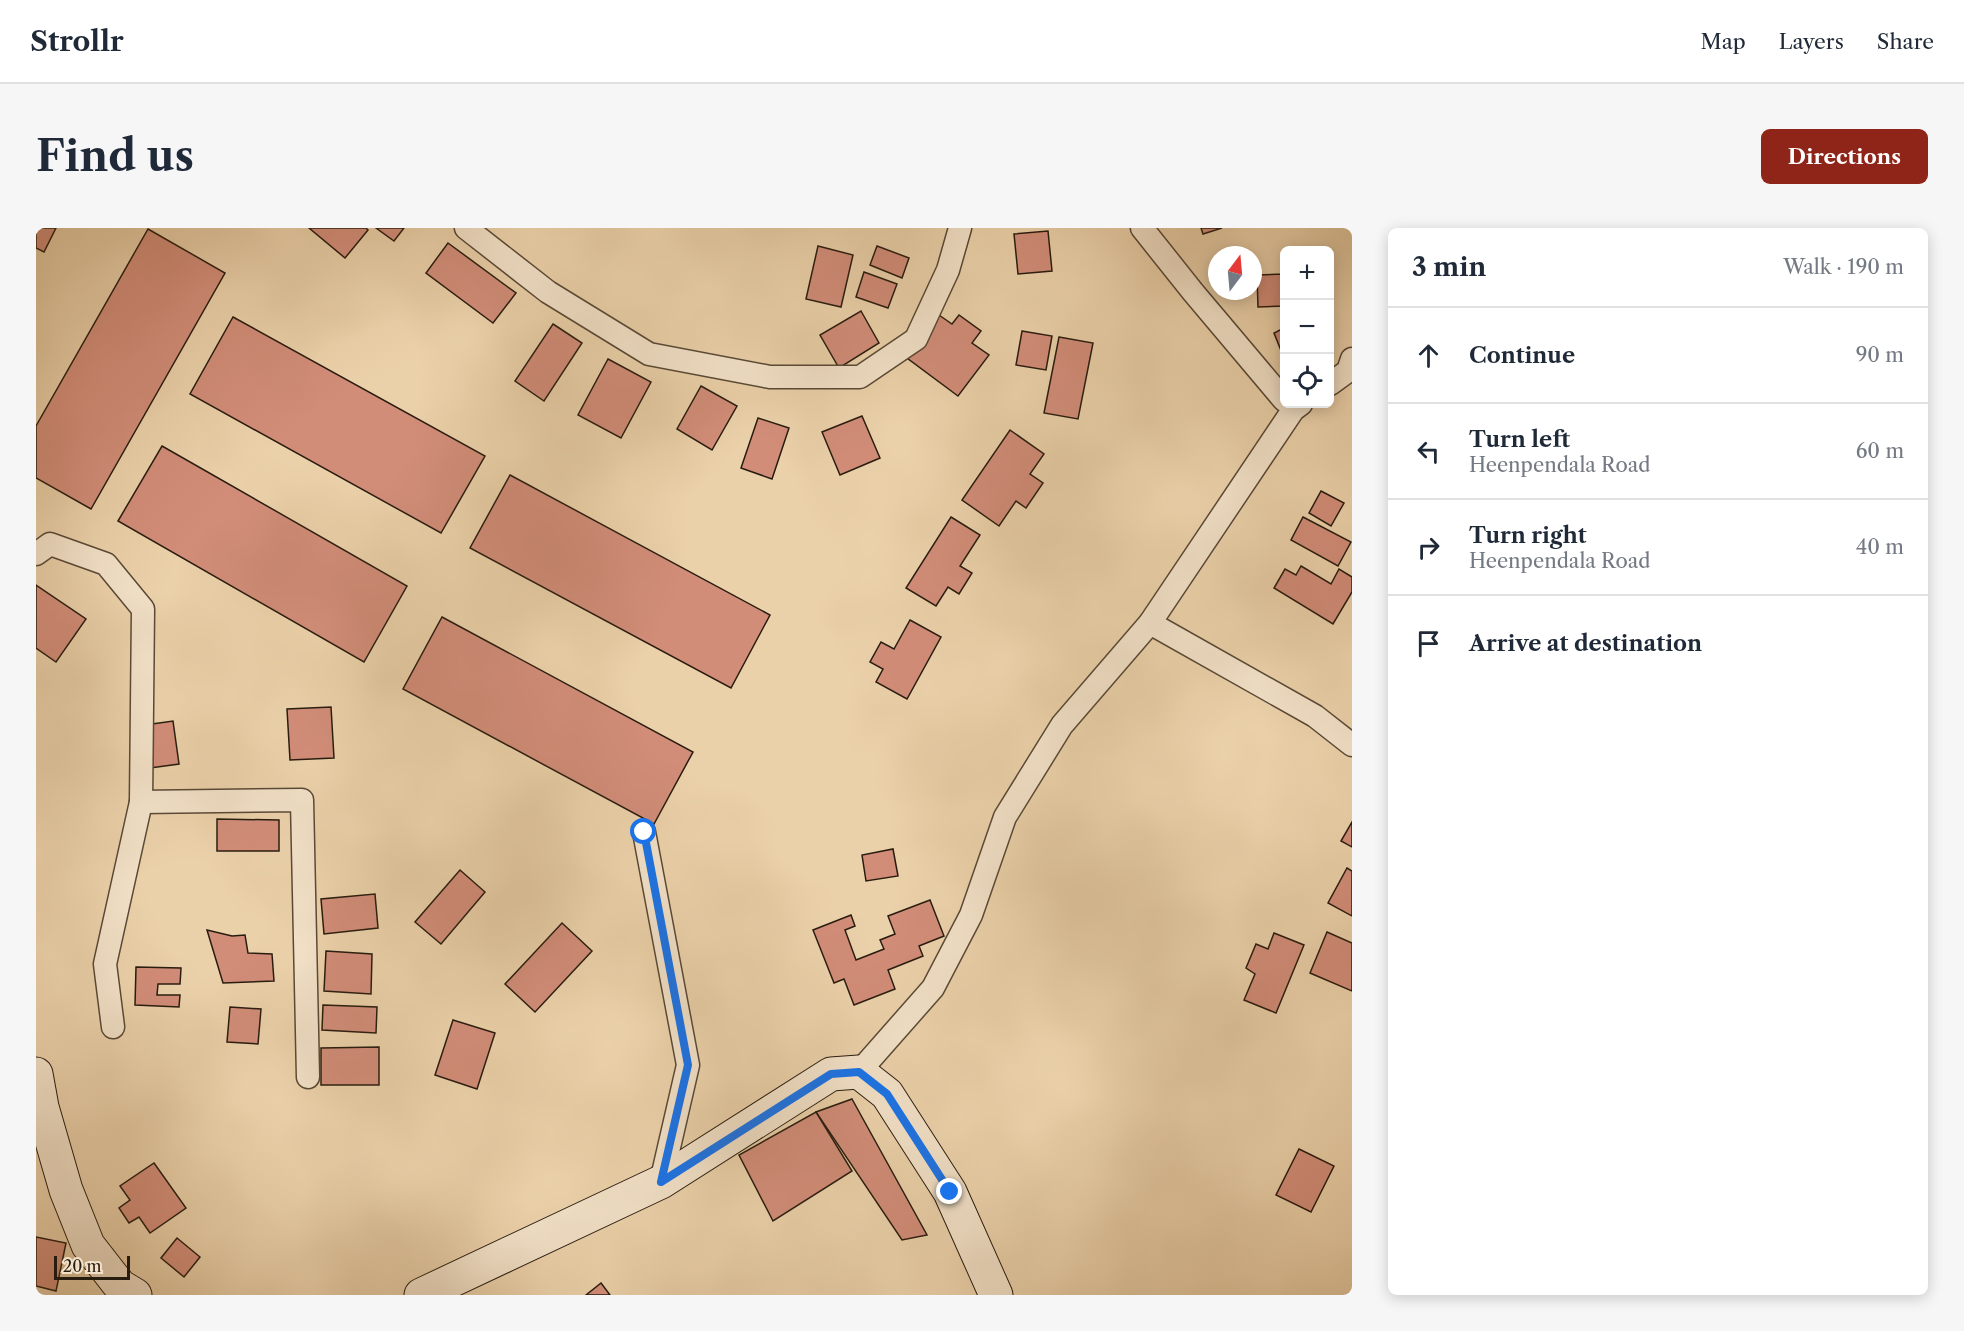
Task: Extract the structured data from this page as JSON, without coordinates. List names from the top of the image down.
{
  "scale_bar": "20 m",
  "north": "top",
  "page": {
    "header": "Strollr",
    "nav": ["Map", "Layers", "Share"],
    "buttons": "Directions",
    "title": "Find us",
    "heading": ["3 min", "Walk · 190 m"],
    "map_buttons": ["+", "−"],
    "list": [
      ["Continue", "90 m"],
      ["Turn left", "Heenpendala Road", "60 m"],
      ["Turn right", "Heenpendala Road", "40 m"],
      "Arrive at destination"
    ],
    "scale": "20 m"
  }
}
